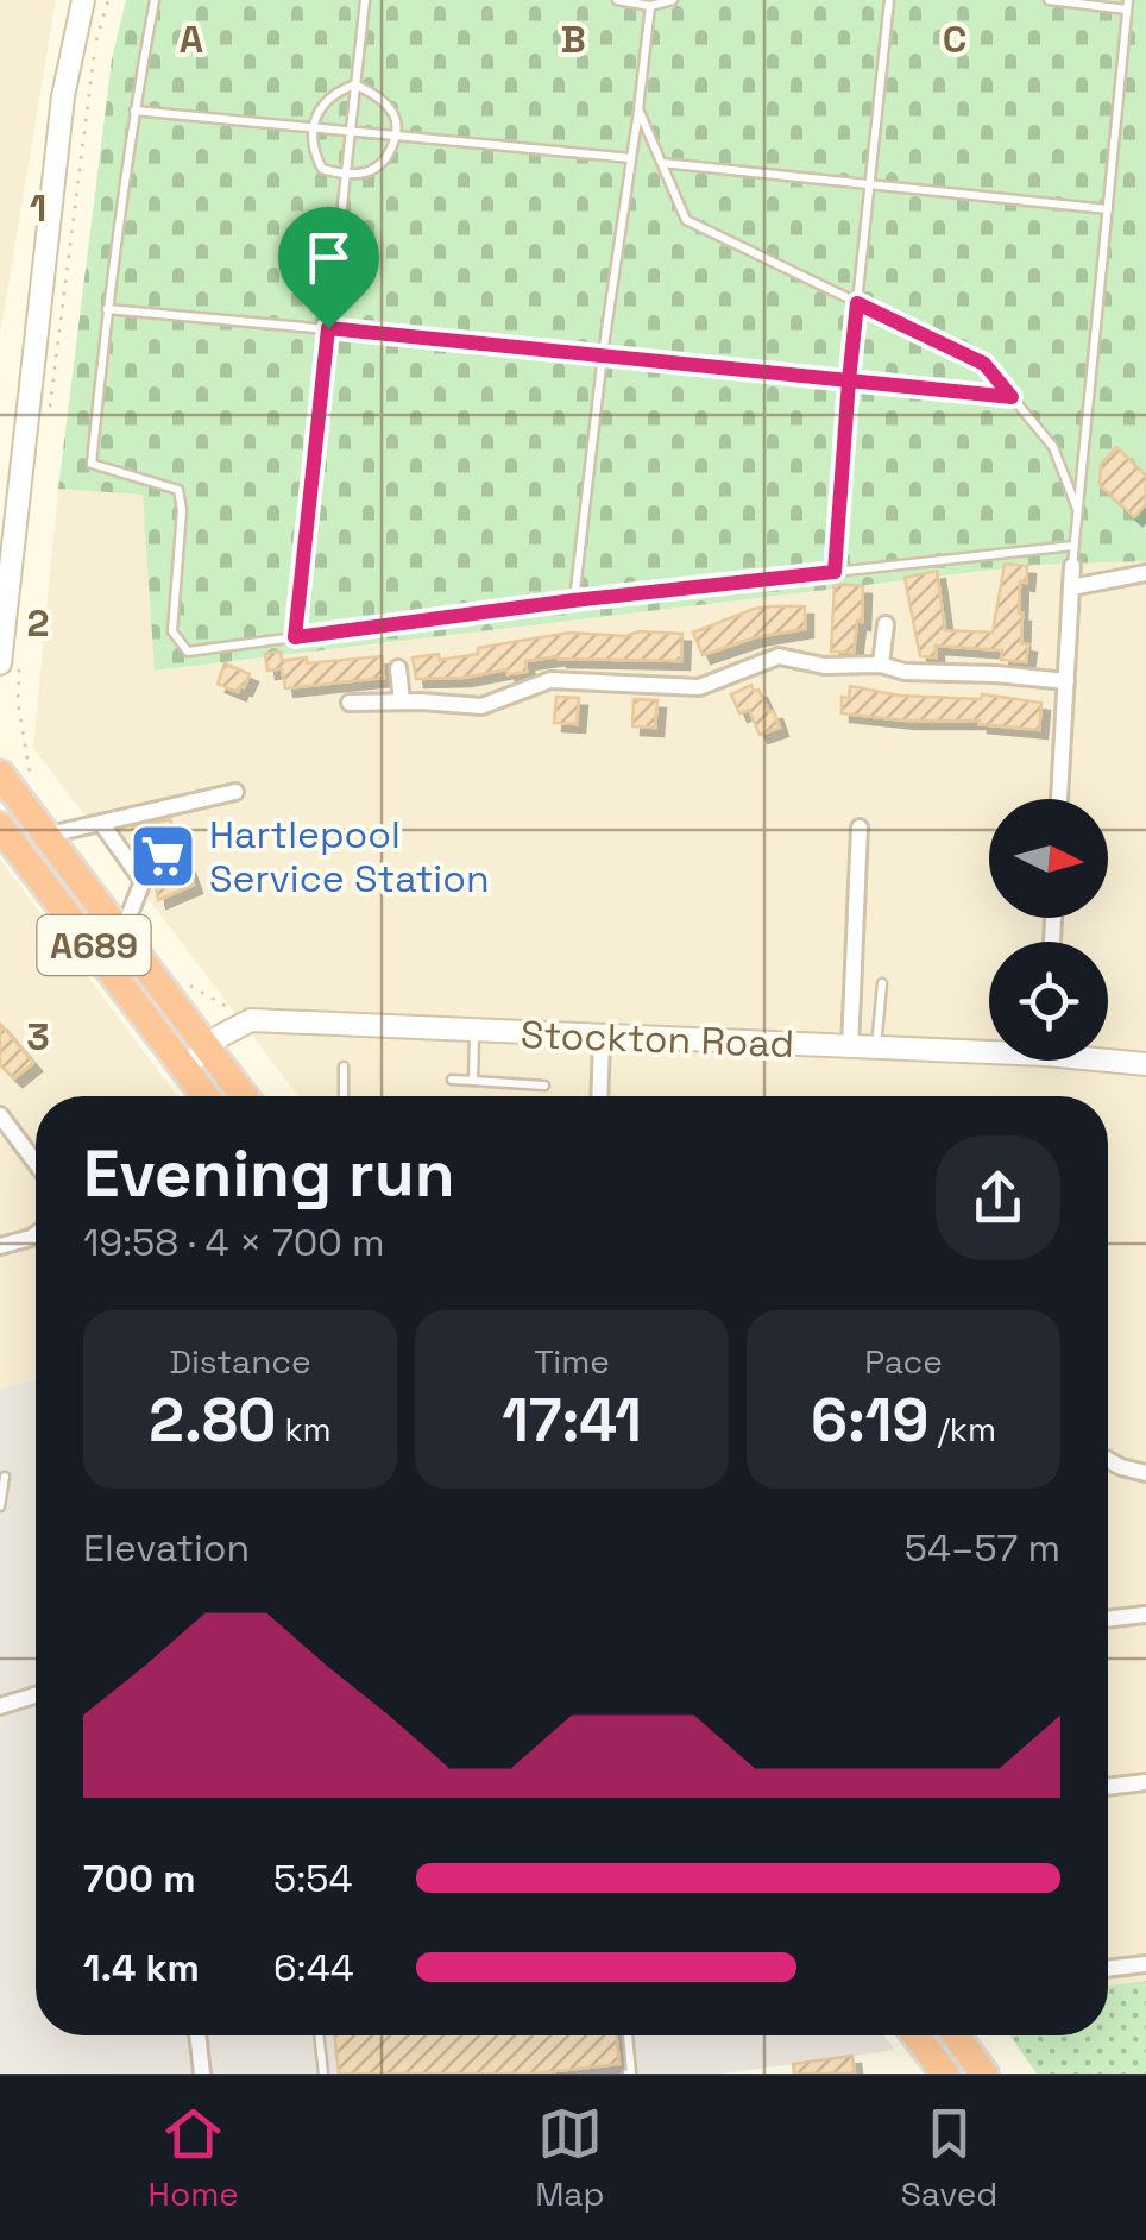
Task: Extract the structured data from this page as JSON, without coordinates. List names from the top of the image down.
{
  "streets": {
    "highway": ["A689"],
    "street": ["Stockton Road"]
  },
  "crossings": [
    ["A689", "Stockton Road"]
  ],
  "places": {
    "supermarket": ["Hartlepool Service Station"]
  },
  "north": "right",
  "page": {
    "heading": ["Evening run", "19:58 · 4 × 700 m"],
    "stats": [
      ["Distance", "2.80 km"],
      ["Time", "17:41"],
      ["Pace", "6:19 /km"]
    ],
    "chart": ["Elevation", "54–57 m"],
    "list": [
      {
        "name": "700 m",
        "note": "5:54"
      },
      {
        "name": "1.4 km",
        "note": "6:44"
      }
    ],
    "tabs": ["Home", "Map", "Saved"]
  },
  "grid": {
    "columns": ["A", "B", "C"],
    "rows": ["1", "2", "3"]
  }
}
